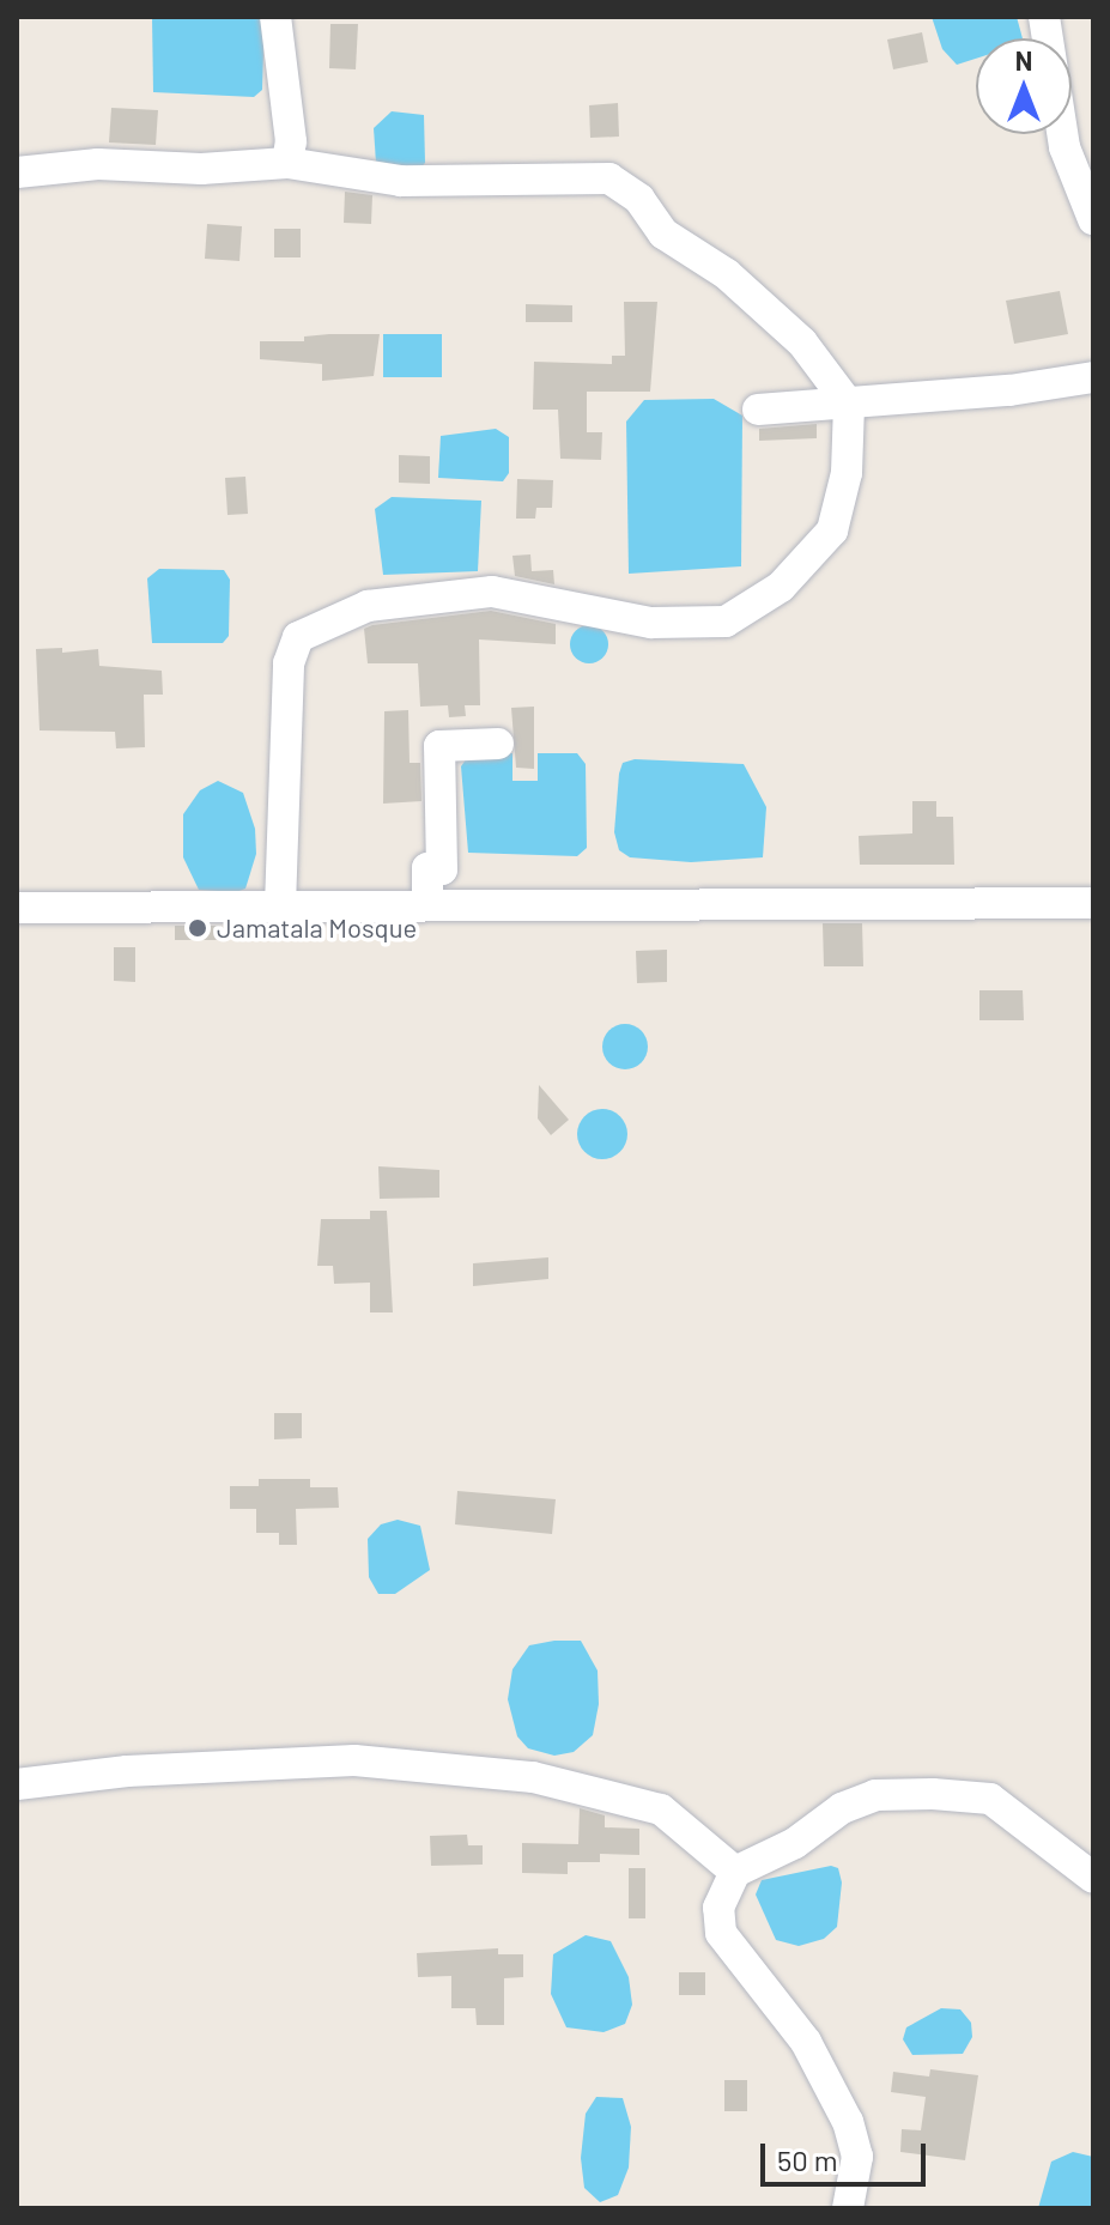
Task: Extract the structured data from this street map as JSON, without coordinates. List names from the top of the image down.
{
  "places": ["Jamatala Mosque"],
  "scale_bar": "50 m",
  "north": "top"
}
